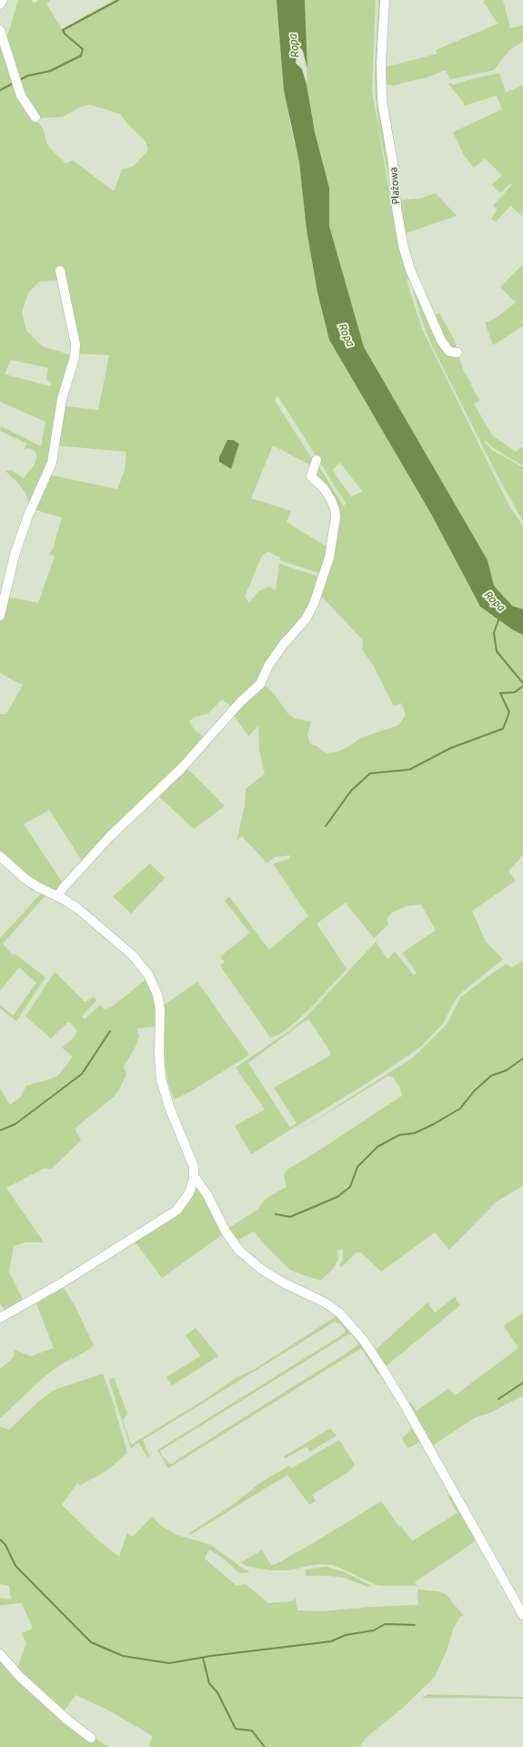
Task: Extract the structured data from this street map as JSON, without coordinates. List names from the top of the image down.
{
  "streets": {
    "street": ["Plażowa"]
  },
  "water": ["Ropa"]
}
